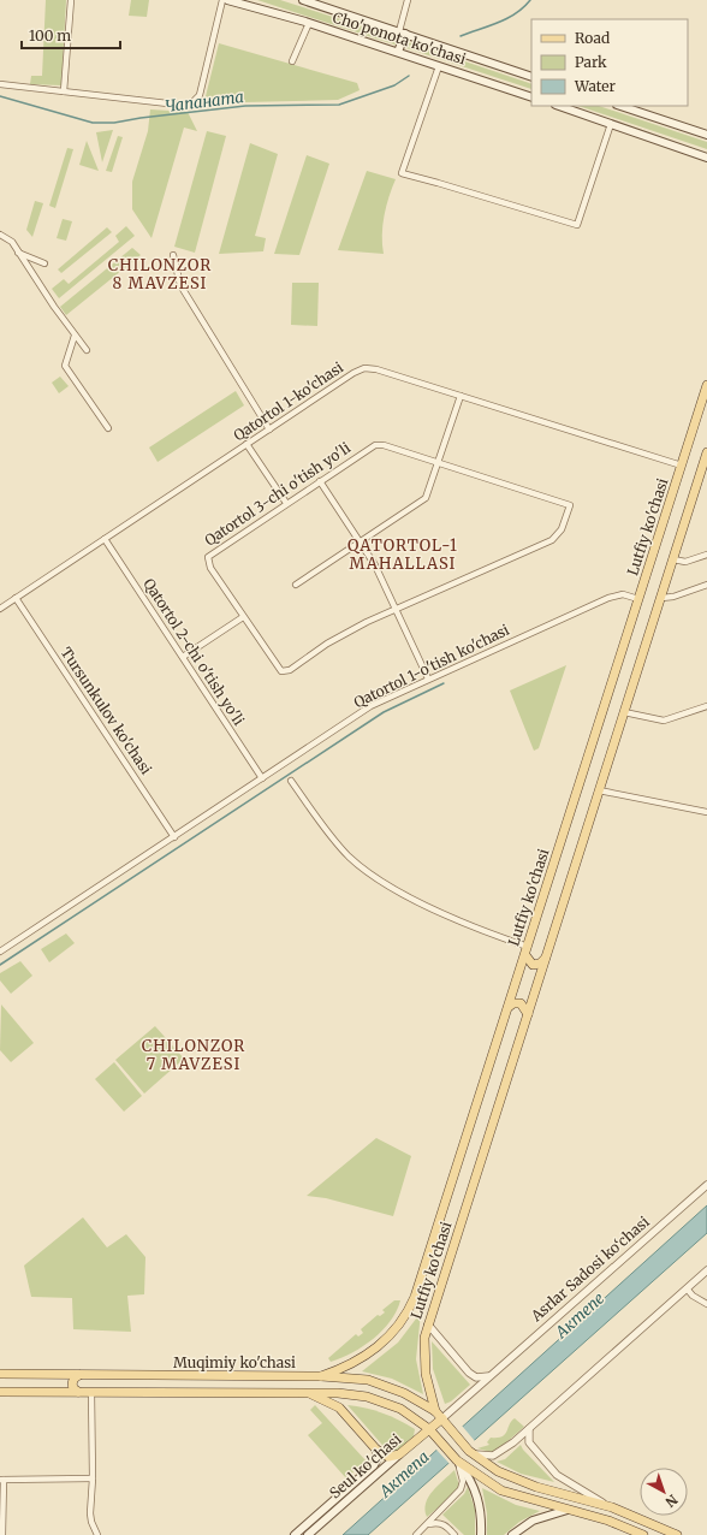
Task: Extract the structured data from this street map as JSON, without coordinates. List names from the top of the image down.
{
  "streets": {
    "main road": [
      "Cho'ponota ko'chasi",
      "Lutfiy ko'chasi",
      "Muqimiy ko'chasi",
      "Seul ko'chasi"
    ],
    "street": [
      "Qatortol 1-ko'chasi",
      "Qatortol 3-chi o'tish yo'li",
      "Qatortol 2-chi o'tish yo'li",
      "Qatortol 1-o'tish ko'chasi",
      "Tursunkulov ko'chasi",
      "Asrlar Sadosi ko‘chasi"
    ]
  },
  "crossings": [
    ["Qatortol 1-ko'chasi", "Lutfiy ko'chasi"],
    ["Qatortol 1-ko'chasi", "Qatortol 2-chi o'tish yo'li"],
    ["Qatortol 1-ko'chasi", "Tursunkulov ko'chasi"],
    ["Lutfiy ko'chasi", "Qatortol 1-o'tish ko'chasi"],
    ["Lutfiy ko'chasi", "Muqimiy ko'chasi"],
    ["Qatortol 2-chi o'tish yo'li", "Qatortol 1-o'tish ko'chasi"],
    ["Qatortol 1-o'tish ko'chasi", "Tursunkulov ko'chasi"],
    ["Asrlar Sadosi ko‘chasi", "Muqimiy ko'chasi"],
    ["Asrlar Sadosi ko‘chasi", "Seul ko'chasi"],
    ["Muqimiy ko'chasi", "Seul ko'chasi"]
  ],
  "districts": ["CHILONZOR 8 MAVZESI", "QATORTOL-1 MAHALLASI", "CHILONZOR 7 MAVZESI"],
  "water": ["Чапаната", "Актепе", "Актепа"],
  "legend": ["Road", "Park", "Water"],
  "scale_bar": "100 m",
  "north": "bottom right"
}
